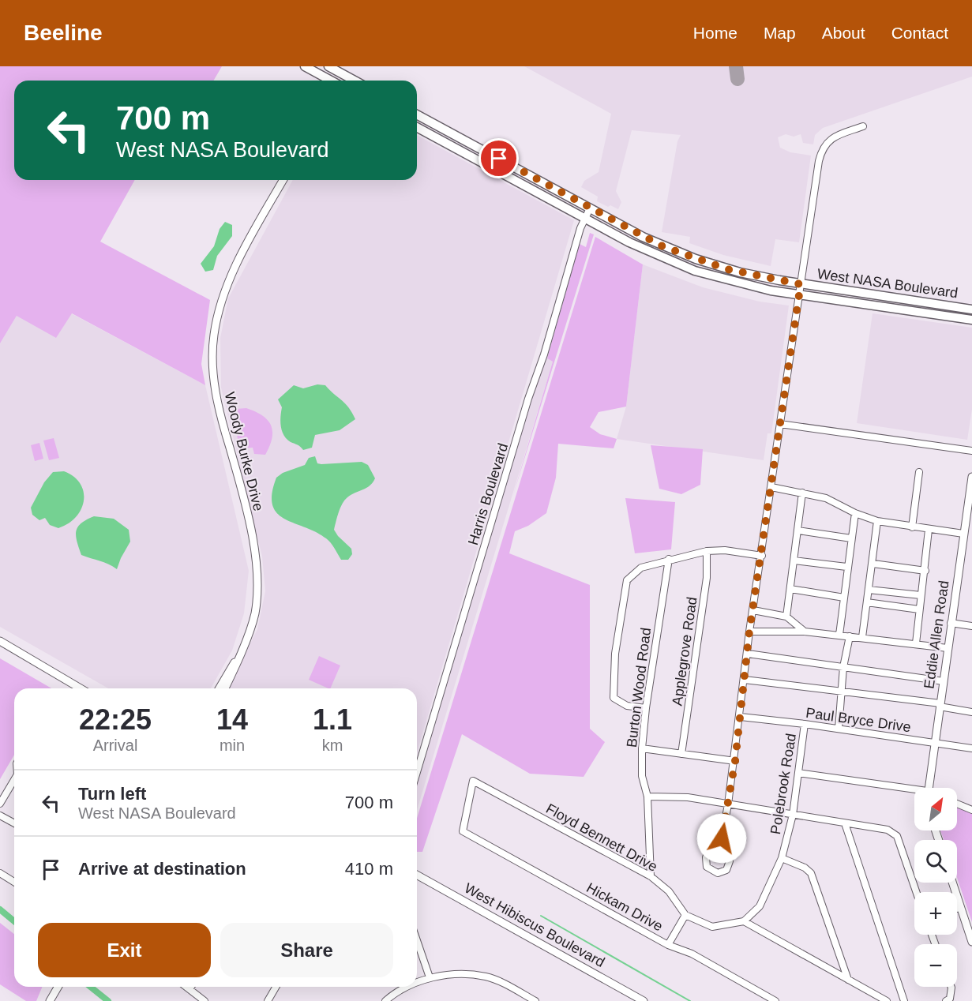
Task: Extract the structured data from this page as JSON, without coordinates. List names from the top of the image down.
{
  "streets": {
    "main road": ["West NASA Boulevard"],
    "street": [
      "Woody Burke Drive",
      "Harris Boulevard",
      "Eddie Allen Road",
      "Applegrove Road",
      "Burton Wood Road",
      "Paul Bryce Drive",
      "Polebrook Road",
      "Floyd Bennett Drive",
      "Hickam Drive",
      "West Hibiscus Boulevard"
    ]
  },
  "crossings": [
    ["West NASA Boulevard", "Harris Boulevard"],
    ["Eddie Allen Road", "Paul Bryce Drive"],
    ["Burton Wood Road", "Floyd Bennett Drive"],
    ["Paul Bryce Drive", "Polebrook Road"],
    ["Floyd Bennett Drive", "Hickam Drive"]
  ],
  "north": "top right",
  "page": {
    "header": "Beeline",
    "nav": [
      "Home",
      "Map",
      "About",
      "Contact"
    ],
    "turn": ["700 m", "West NASA Boulevard"],
    "eta": [
      "22:25",
      "Arrival",
      "14",
      "min",
      "1.1",
      "km"
    ],
    "list": [
      {
        "name": "Turn left",
        "note": "West NASA Boulevard",
        "value": "700 m"
      },
      {
        "name": "Arrive at destination",
        "value": "410 m"
      }
    ],
    "map_buttons": ["+", "−"],
    "buttons": ["Exit", "Share"]
  }
}
